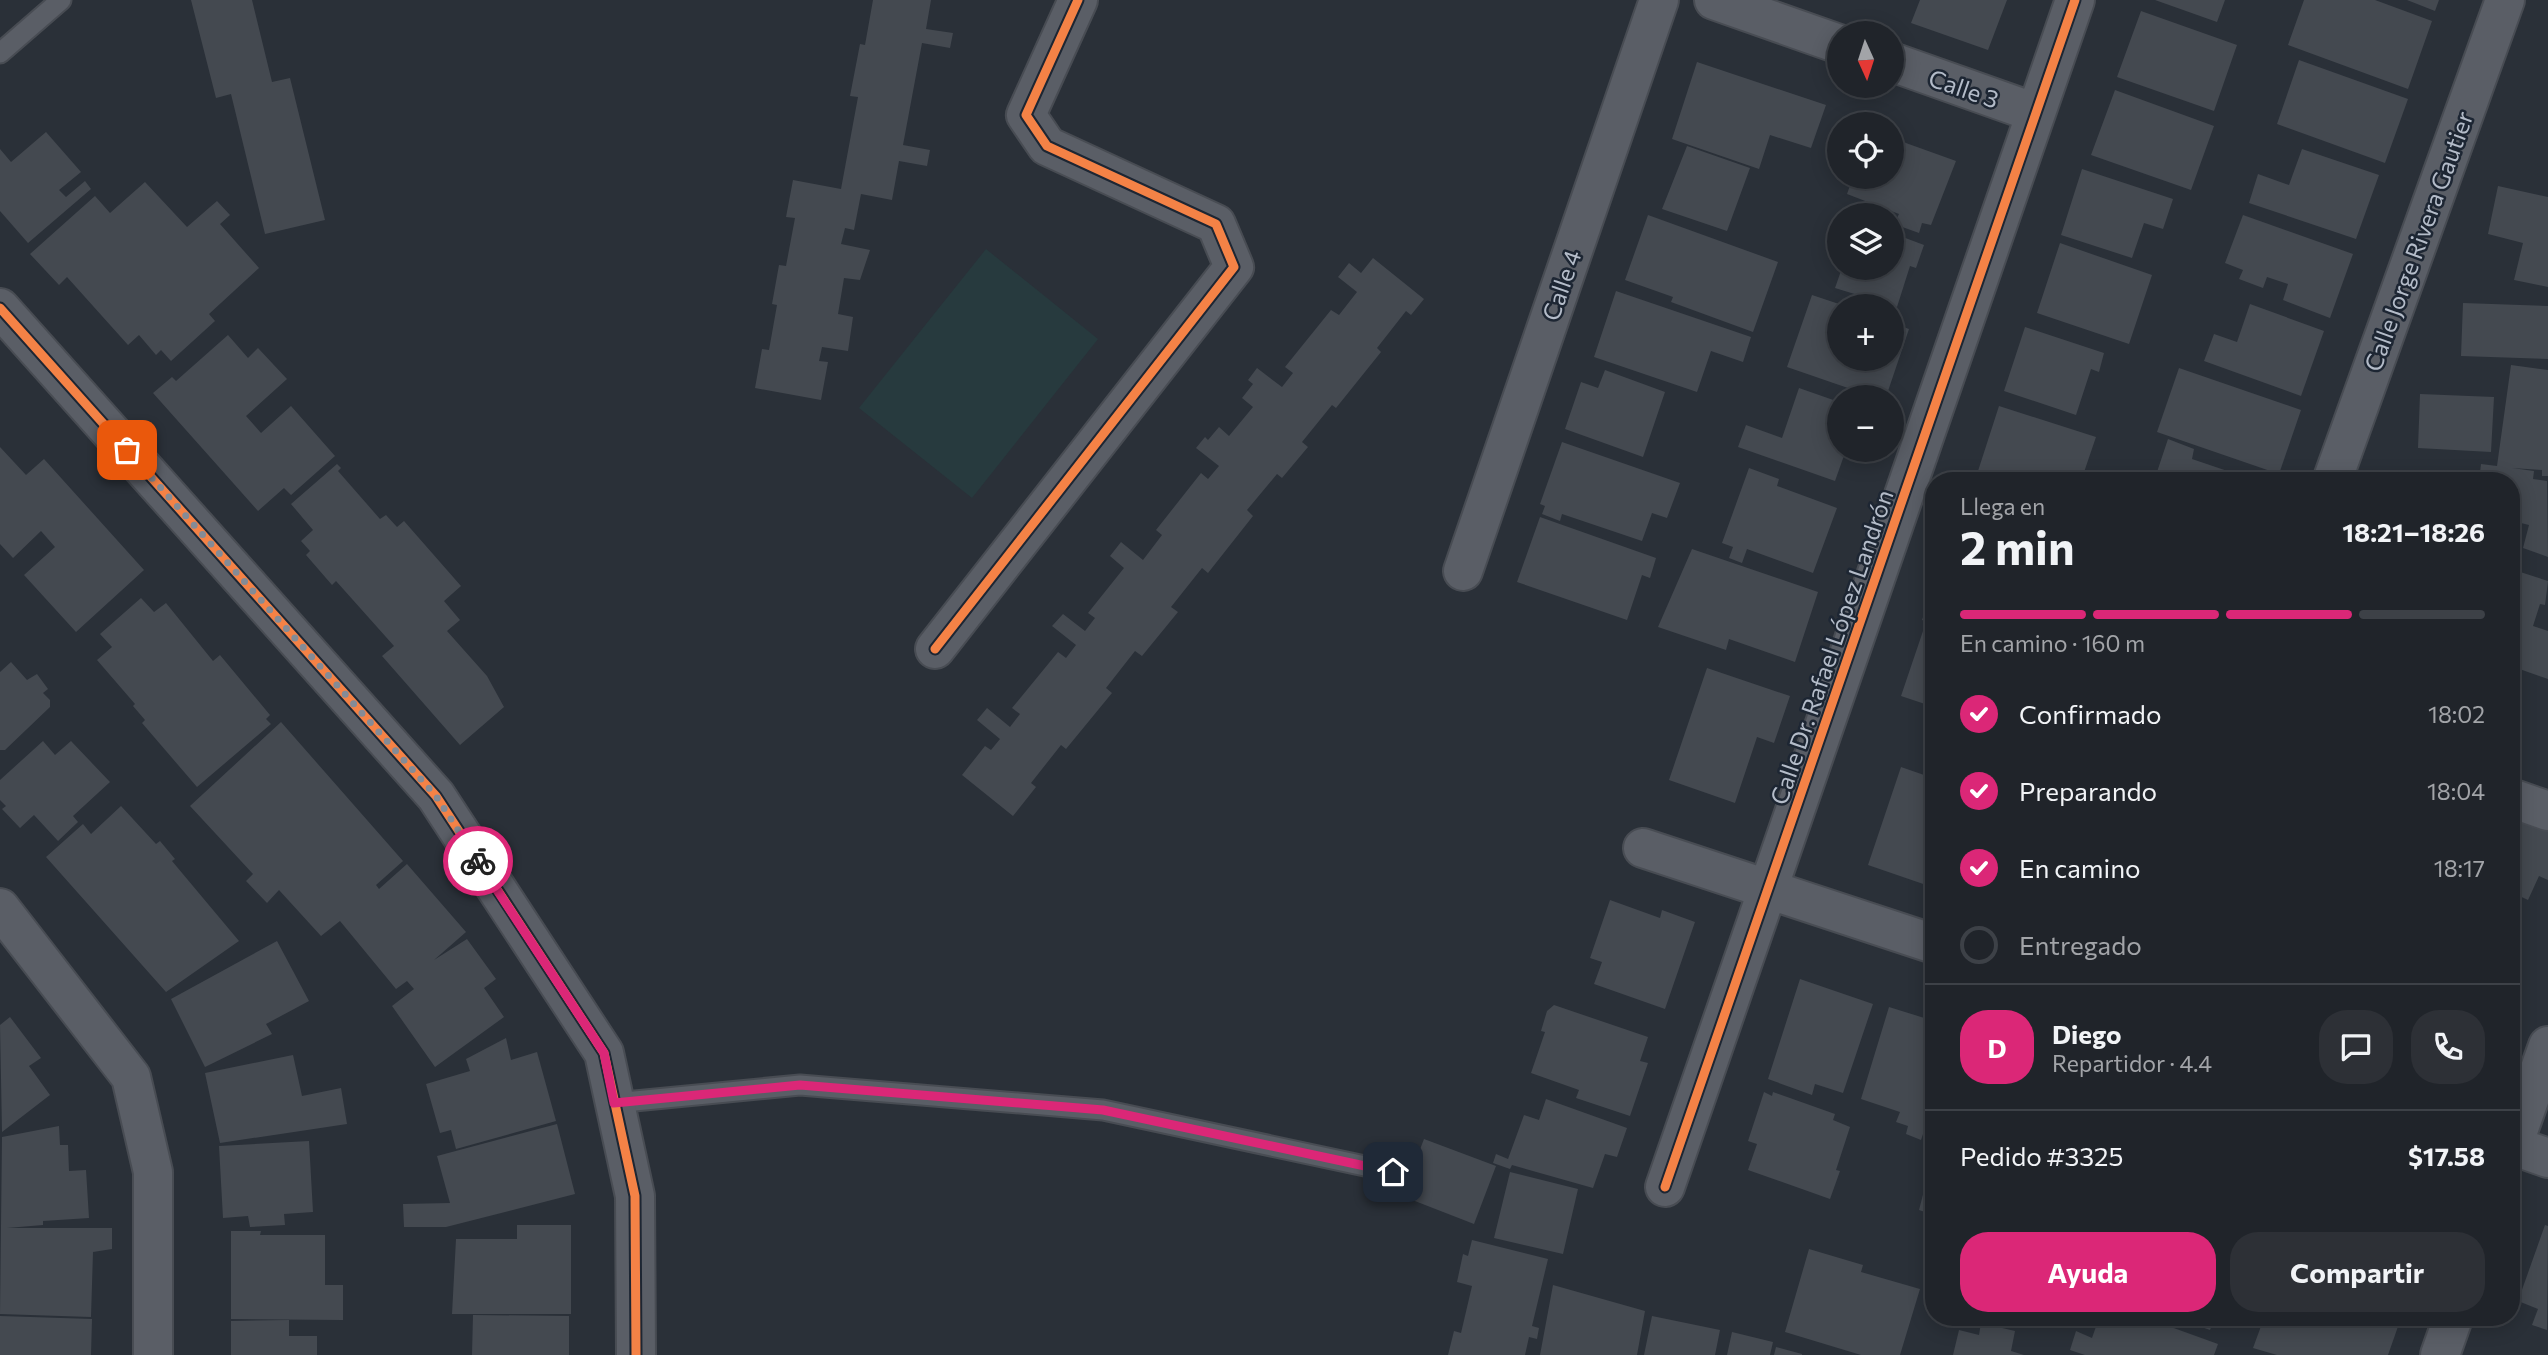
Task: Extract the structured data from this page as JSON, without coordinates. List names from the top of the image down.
{
  "streets": {
    "street": [
      "Calle 3",
      "Calle Jorge Rivera Gautier",
      "Calle 4",
      "Calle Dr. Rafael López Landrón"
    ]
  },
  "crossings": [
    ["Calle 3", "Calle Dr. Rafael López Landrón"]
  ],
  "north": "bottom",
  "page": {
    "map_buttons": ["+", "−"],
    "heading": ["2 min", "Llega en", "18:21–18:26"],
    "panel": [
      "Diego",
      "Repartidor · 4.4",
      "Pedido #3325",
      "$17.58"
    ],
    "bar": "En camino · 160 m",
    "list": [
      ["Confirmado", "18:02"],
      ["Preparando", "18:04"],
      ["En camino", "18:17"],
      "Entregado"
    ],
    "round": "D",
    "buttons": ["Ayuda", "Compartir"]
  }
}
